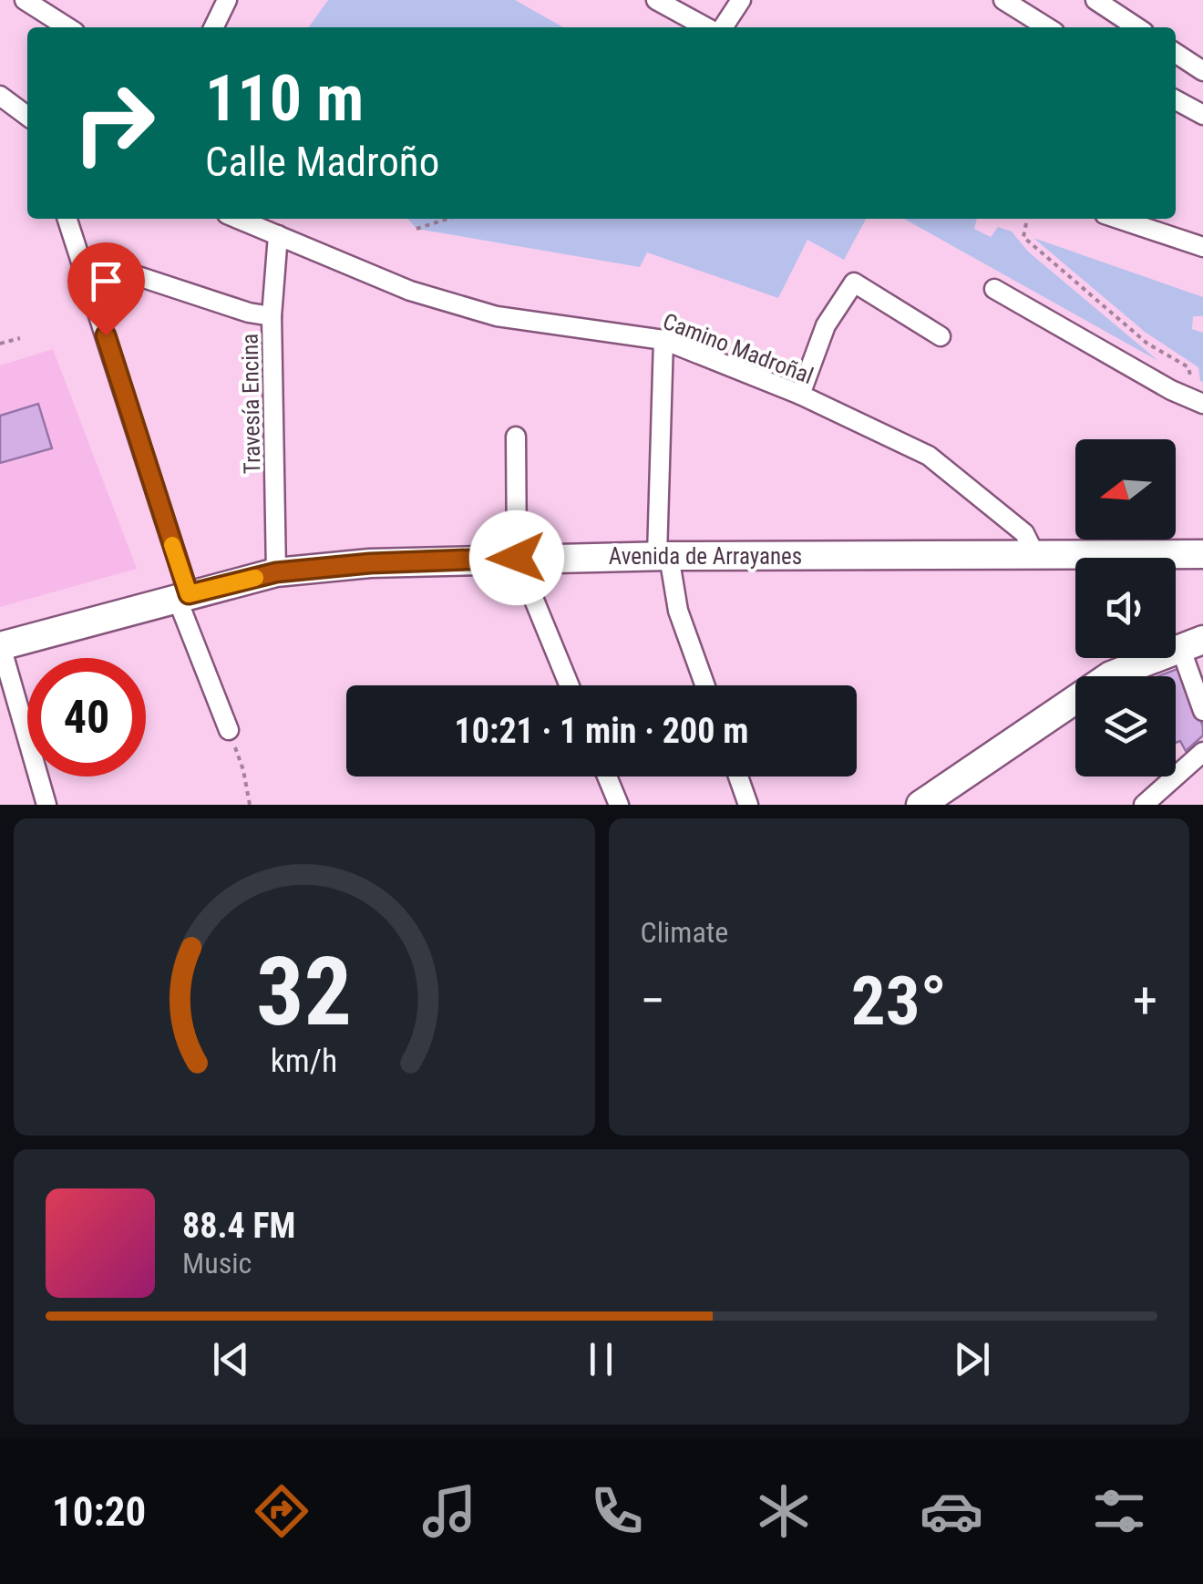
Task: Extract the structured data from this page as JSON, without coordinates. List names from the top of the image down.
{
  "streets": {
    "street": ["Camino Madroñal", "Travesía Encina", "Avenida de Arrayanes"]
  },
  "crossings": [
    ["Camino Madroñal", "Travesía Encina"],
    ["Camino Madroñal", "Avenida de Arrayanes"],
    ["Travesía Encina", "Avenida de Arrayanes"]
  ],
  "north": "left",
  "page": {
    "turn": ["110 m", "Calle Madroño"],
    "limit": "40",
    "trip": "10:21 · 1 min · 200 m",
    "tile": "Climate",
    "heat": ["−", "23°", "+"],
    "song": ["88.4 FM", "Music"],
    "tabs": "10:20",
    "gauge": ["32", "km/h"]
  }
}
